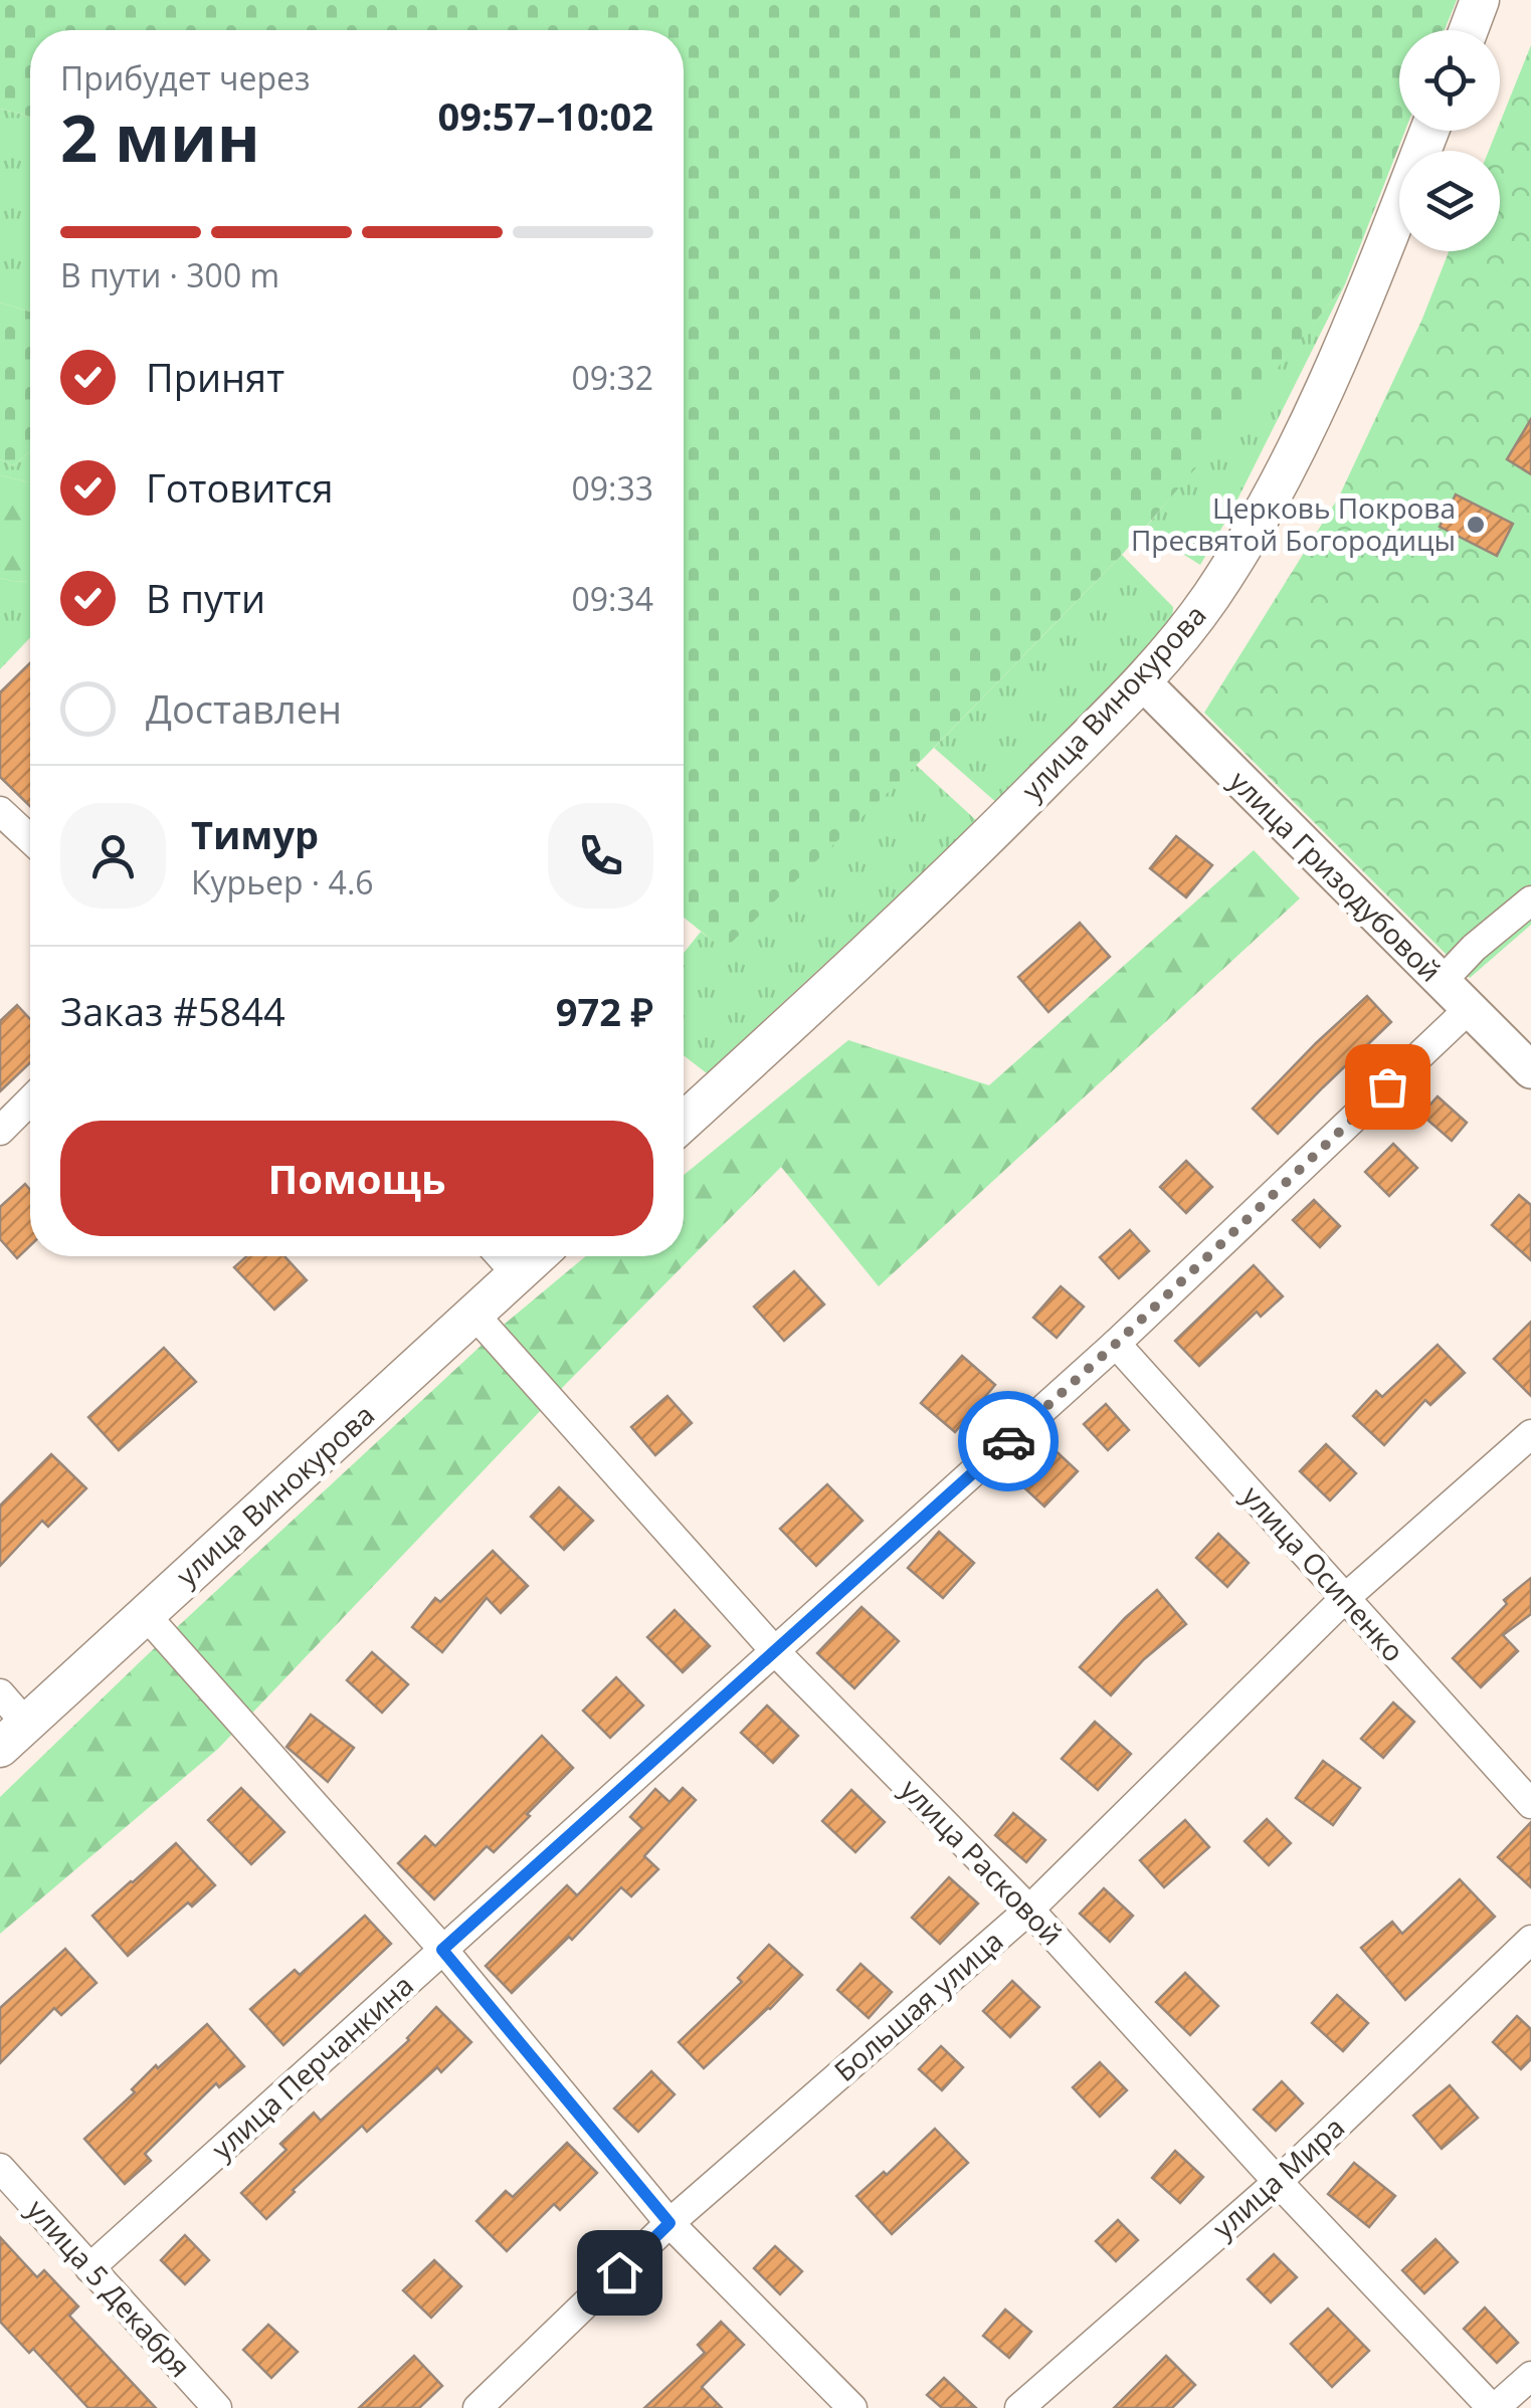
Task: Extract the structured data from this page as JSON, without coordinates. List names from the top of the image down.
{
  "streets": {
    "main road": ["улица Винокурова"],
    "street": [
      "улица Гризодубовой",
      "улица Осипенко",
      "улица Расковой",
      "Большая улица",
      "улица Перчанкина",
      "улица Мира",
      "улица 5 Декабря"
    ]
  },
  "crossings": [
    ["улица Винокурова", "улица Гризодубовой"],
    ["улица Винокурова", "улица Расковой"],
    ["улица Гризодубовой", "улица Перчанкина"],
    ["улица Осипенко", "Большая улица"],
    ["улица Осипенко", "улица Перчанкина"],
    ["улица Расковой", "Большая улица"],
    ["улица Расковой", "улица Перчанкина"],
    ["улица Расковой", "улица Мира"],
    ["улица Перчанкина", "улица 5 Декабря"]
  ],
  "places": ["Церковь Покрова Пресвятой Богородицы"],
  "page": {
    "heading": ["2 мин", "Прибудет через", "09:57–10:02"],
    "panel": [
      "Тимур",
      "Курьер · 4.6",
      "Заказ #5844",
      "972 ₽"
    ],
    "bar": "В пути · 300 m",
    "list": [
      ["Принят", "09:32"],
      ["Готовится", "09:33"],
      ["В пути", "09:34"],
      "Доставлен"
    ],
    "buttons": "Помощь"
  }
}
